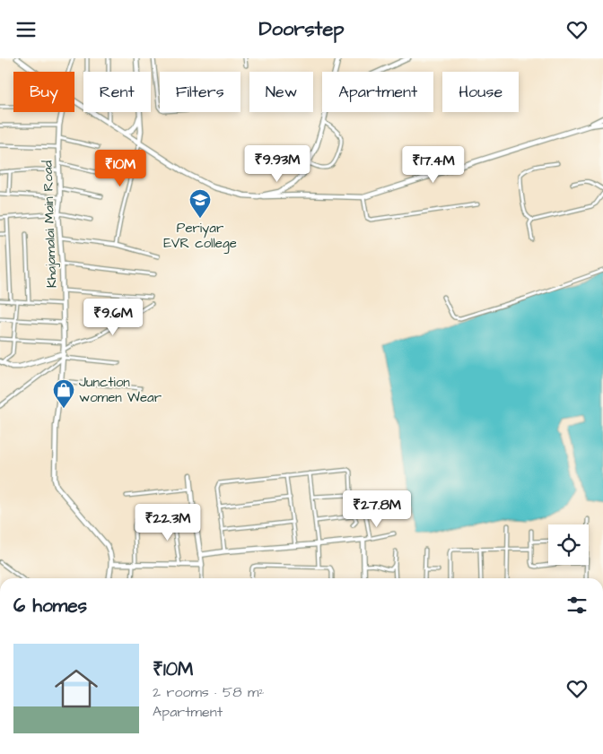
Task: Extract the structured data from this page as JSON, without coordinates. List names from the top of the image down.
{
  "streets": {
    "main road": ["Khajamalai Main Road"]
  },
  "places": {
    "school or university": ["Periyar EVR college"],
    "shop": ["Junction women Wear"]
  },
  "page": {
    "header": "Doorstep",
    "chip": [
      "Buy",
      "Rent",
      "Filters",
      "New",
      "Apartment",
      "House"
    ],
    "price": [
      "₹9.93M",
      "₹17.4M",
      "₹10M",
      "₹9.6M",
      "₹27.8M",
      "₹22.3M"
    ],
    "heading": "6 homes",
    "list": [
      {
        "name": "₹10M",
        "note": "2 rooms · 58 m² · Apartment"
      }
    ]
  }
}
